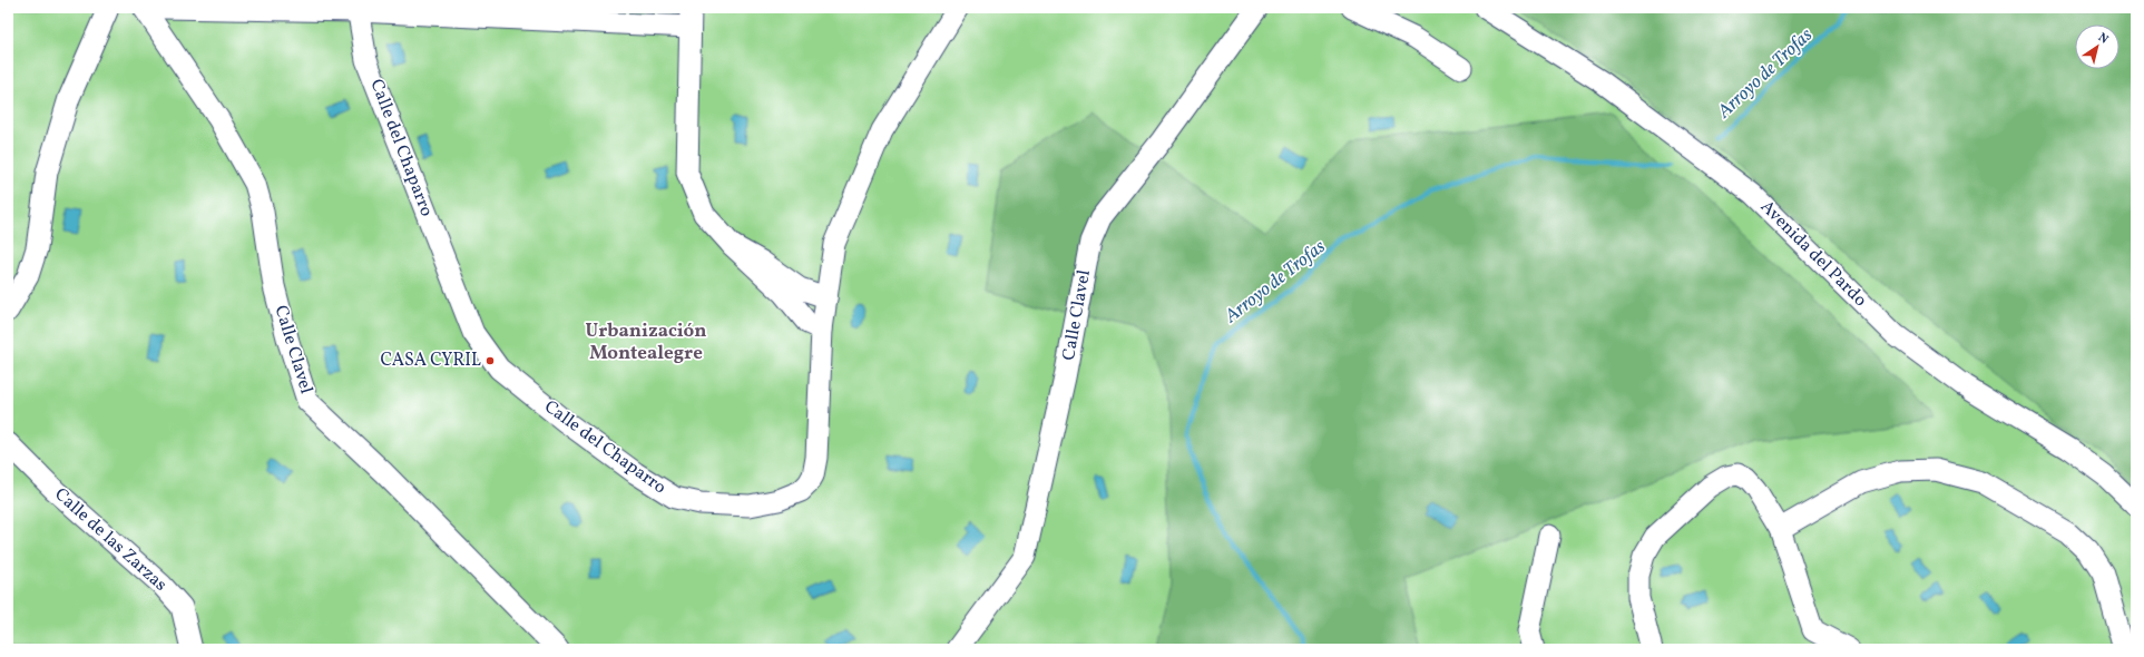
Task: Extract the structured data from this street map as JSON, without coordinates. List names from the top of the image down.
{
  "streets": {
    "street": [
      "Calle del Chaparro",
      "Avenida del Pardo",
      "Calle Clavel",
      "Calle de las Zarzas"
    ]
  },
  "districts": ["Urbanización Montealegre"],
  "water": ["Arroyo de Trofas"],
  "places": ["CASA CYRIL"],
  "north": "top right"
}
